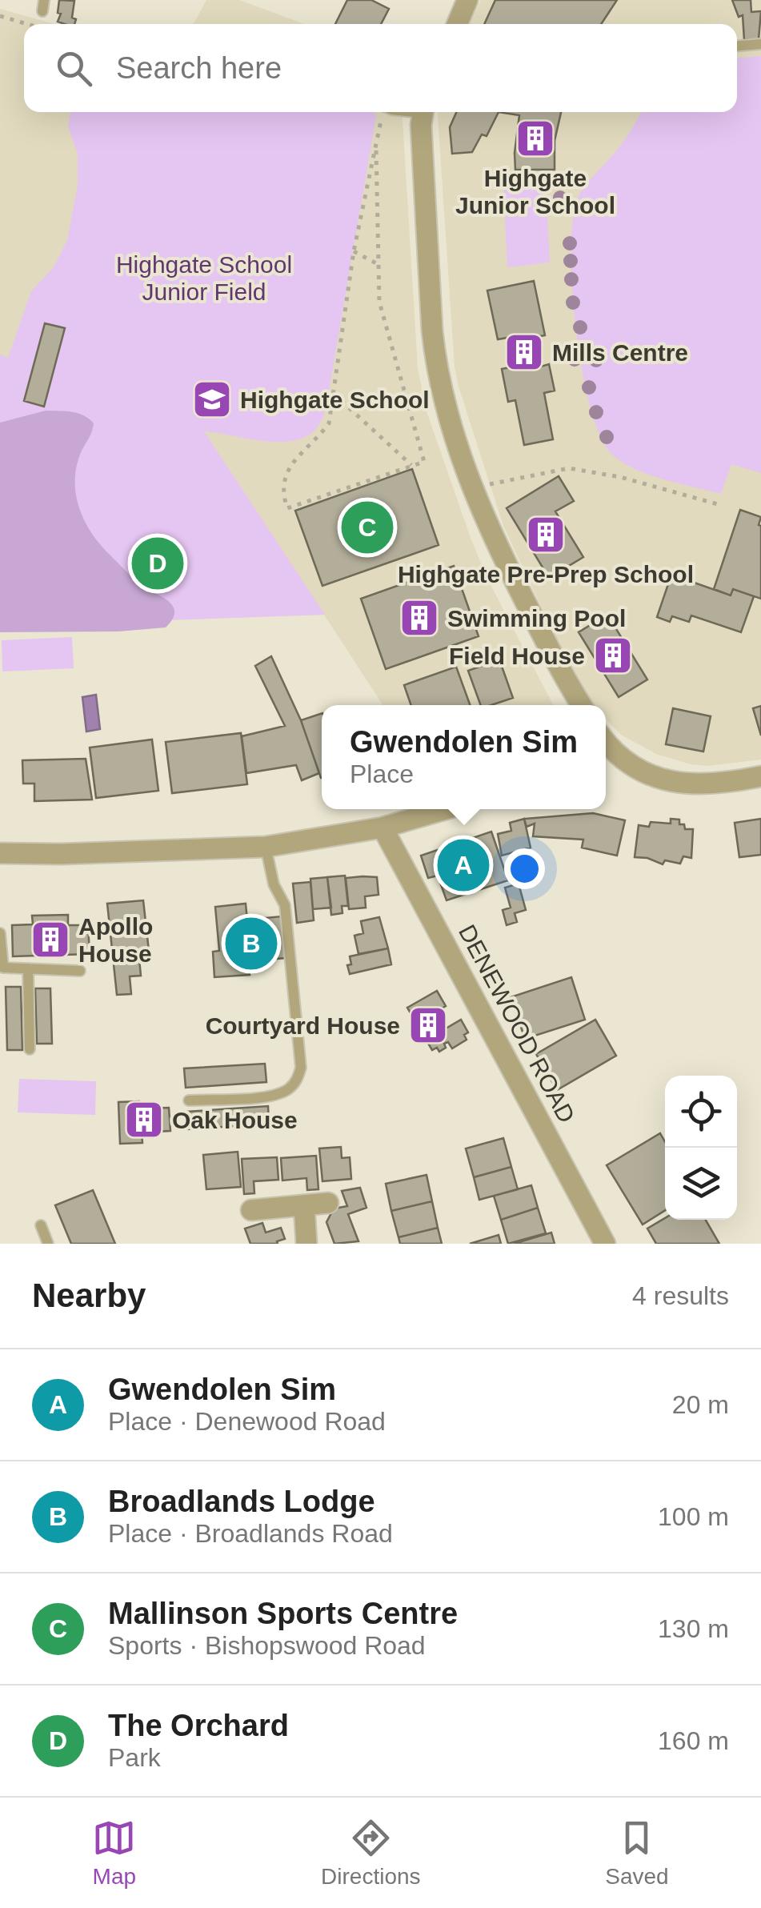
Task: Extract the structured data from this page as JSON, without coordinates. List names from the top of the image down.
{
  "streets": {
    "street": ["DENEWOOD ROAD"]
  },
  "parks": ["Highgate School Junior Field"],
  "places": {
    "building": [
      "Highgate Junior School",
      "Mills Centre",
      "Highgate Pre-Prep School",
      "Swimming Pool",
      "Field House",
      "Apollo House",
      "Courtyard House",
      "Oak House"
    ],
    "school or university": ["Highgate School"]
  },
  "page": {
    "search": "Search here",
    "pins": [
      "C",
      "D",
      "A",
      "B"
    ],
    "popup": ["Gwendolen Sim", "Place"],
    "heading": ["Nearby", "4 results"],
    "list": [
      {
        "mark": "A",
        "name": "Gwendolen Sim",
        "note": "Place · Denewood Road",
        "value": "20 m"
      },
      {
        "mark": "B",
        "name": "Broadlands Lodge",
        "note": "Place · Broadlands Road",
        "value": "100 m"
      },
      {
        "mark": "C",
        "name": "Mallinson Sports Centre",
        "note": "Sports · Bishopswood Road",
        "value": "130 m"
      },
      {
        "mark": "D",
        "name": "The Orchard",
        "note": "Park",
        "value": "160 m"
      }
    ],
    "nav": ["Map", "Directions", "Saved"]
  }
}
